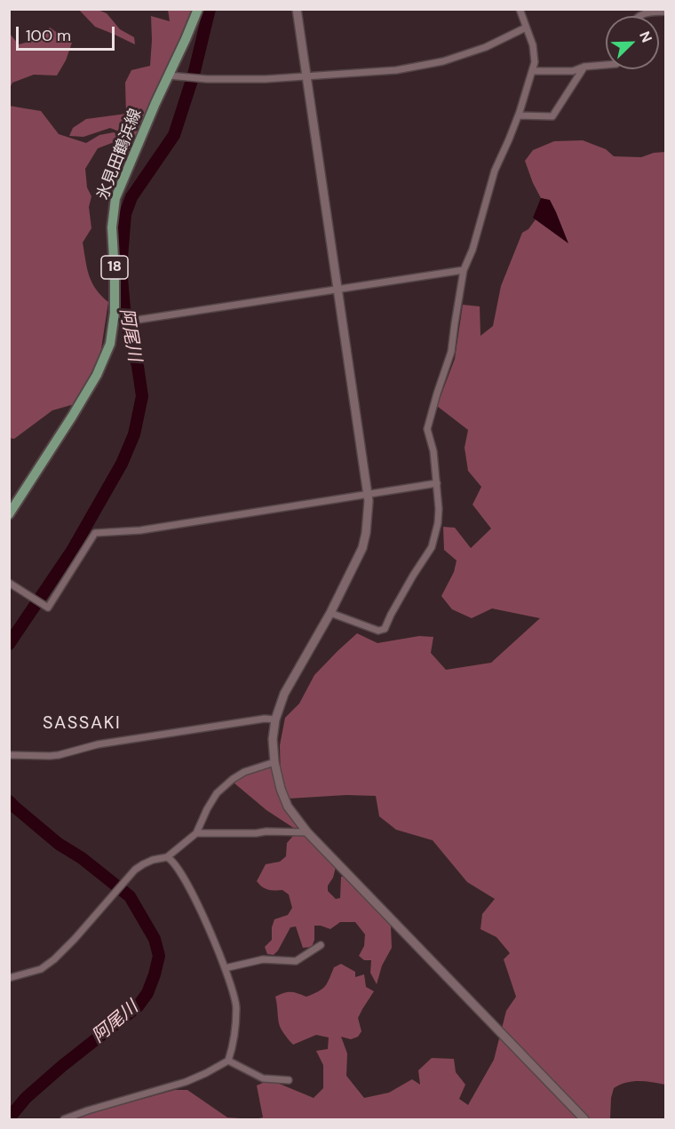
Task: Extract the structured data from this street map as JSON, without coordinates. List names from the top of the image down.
{
  "streets": {
    "main road": ["氷見田鶴浜線", "18"]
  },
  "districts": ["SASSAKI"],
  "water": ["阿尾川"],
  "scale_bar": "100 m",
  "north": "top right"
}
